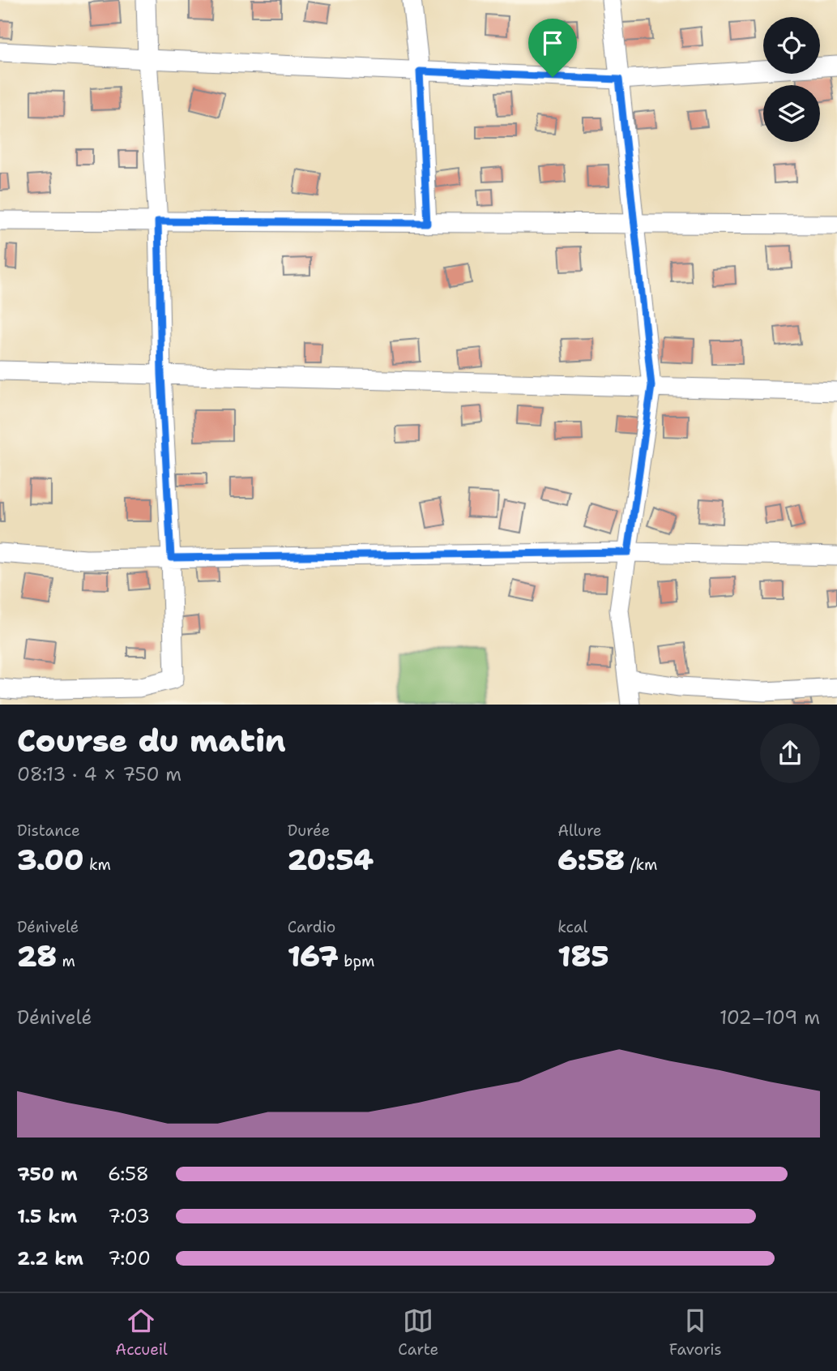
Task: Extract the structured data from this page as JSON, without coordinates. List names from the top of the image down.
{
  "page": {
    "heading": ["Course du matin", "08:13 · 4 × 750 m"],
    "stats": [
      ["Distance", "3.00 km"],
      ["Durée", "20:54"],
      ["Allure", "6:58 /km"],
      ["Dénivelé", "28 m"],
      ["Cardio", "167 bpm"],
      ["kcal", "185"]
    ],
    "chart": ["Dénivelé", "102–109 m"],
    "list": [
      {
        "name": "750 m",
        "note": "6:58"
      },
      {
        "name": "1.5 km",
        "note": "7:03"
      },
      {
        "name": "2.2 km",
        "note": "7:00"
      }
    ],
    "tabs": ["Accueil", "Carte", "Favoris"]
  }
}
